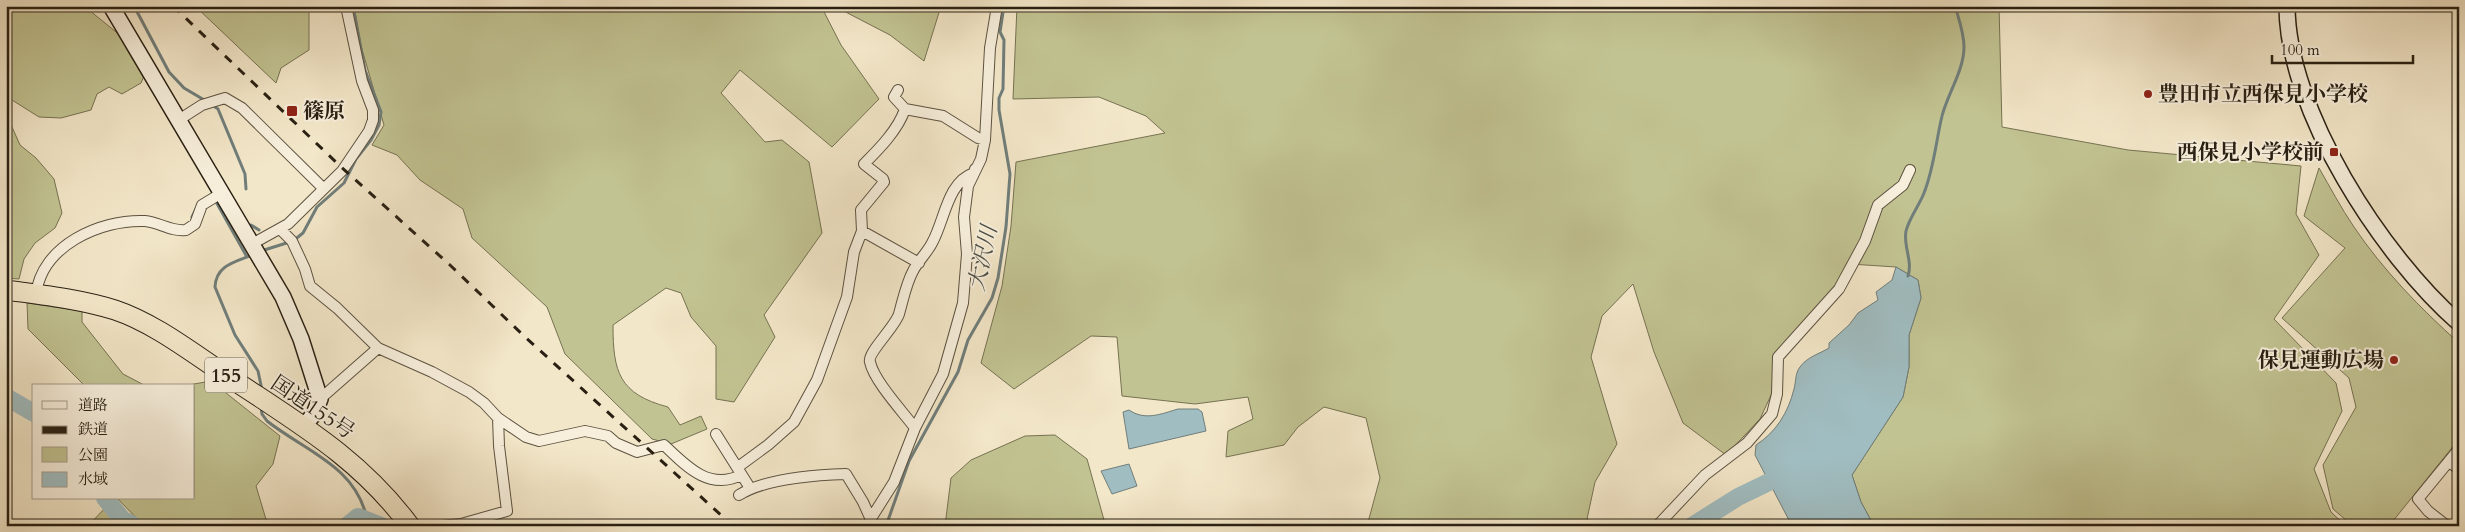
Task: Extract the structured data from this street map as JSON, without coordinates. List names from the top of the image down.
{
  "streets": {
    "highway": ["155", "国道155号"]
  },
  "water": ["大沢川"],
  "places": {
    "other": ["豊田市立西保見小学校", "保見運動広場"],
    "transit": ["篠原", "西保見小学校前"]
  },
  "legend": [
    "道路",
    "鉄道",
    "公園",
    "水域"
  ],
  "scale_bar": "100 m"
}
